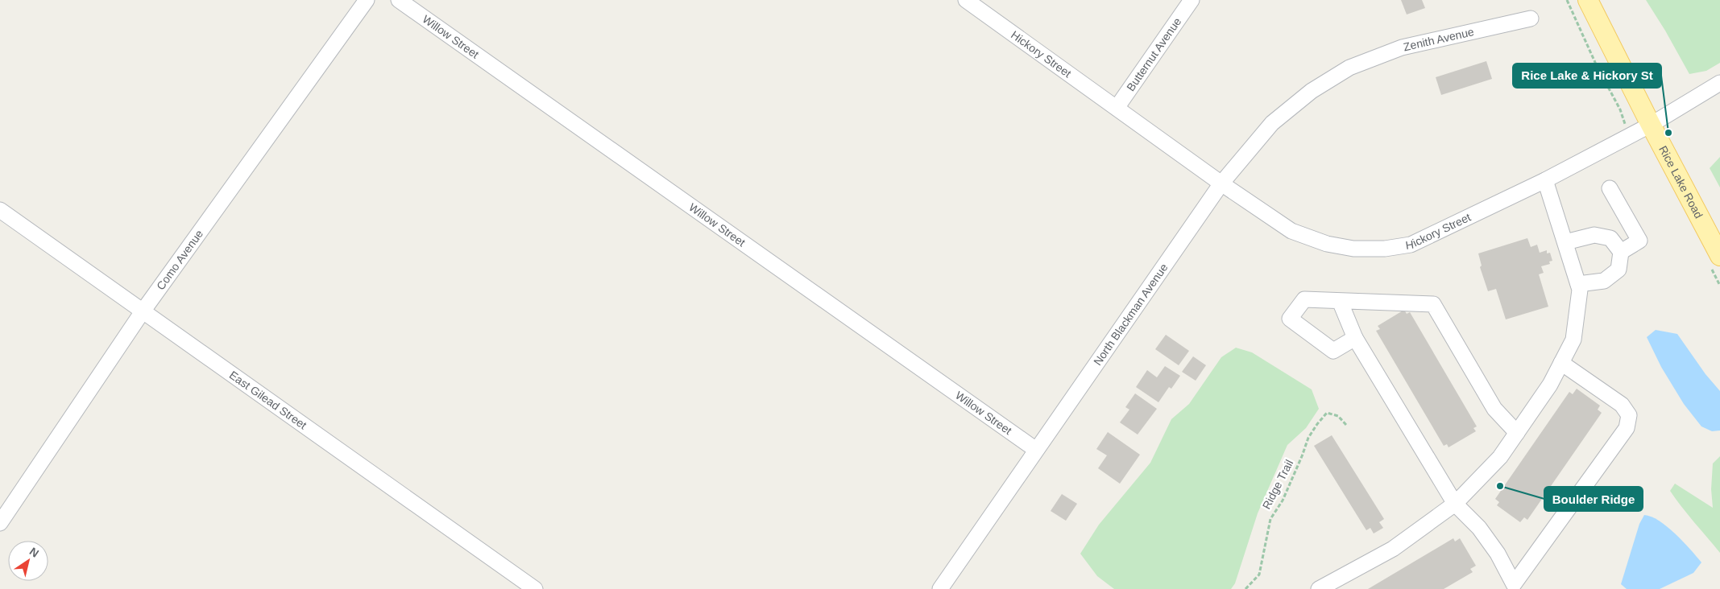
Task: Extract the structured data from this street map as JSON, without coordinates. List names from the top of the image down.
{
  "streets": {
    "main road": ["Rice Lake Road"],
    "street": [
      "Willow Street",
      "Zenith Avenue",
      "Hickory Street",
      "Butternut Avenue",
      "Como Avenue",
      "North Blackman Avenue",
      "East Gilead Street"
    ],
    "path": ["Ridge Trail"]
  },
  "crossings": [
    ["Willow Street", "North Blackman Avenue"],
    ["Zenith Avenue", "North Blackman Avenue"],
    ["Hickory Street", "Butternut Avenue"],
    ["Hickory Street", "Rice Lake Road"],
    ["Hickory Street", "North Blackman Avenue"],
    ["Como Avenue", "East Gilead Street"]
  ],
  "places": ["Rice Lake & Hickory St", "Boulder Ridge"],
  "north": "top right"
}
